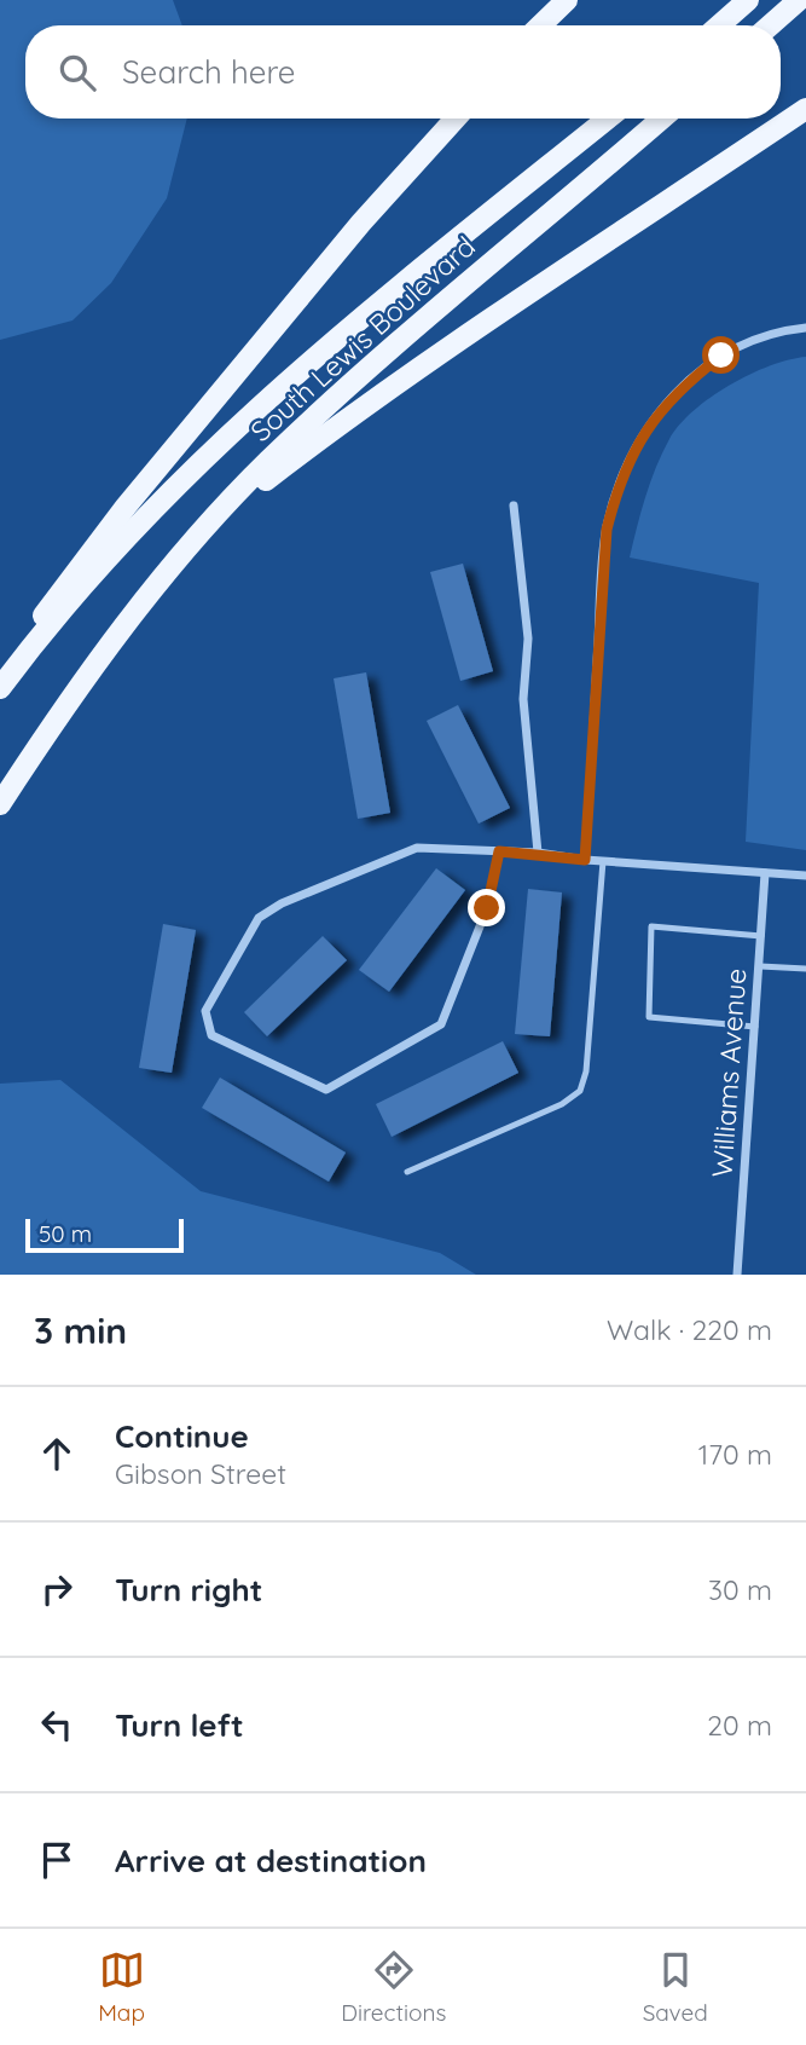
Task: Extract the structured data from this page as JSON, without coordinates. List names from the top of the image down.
{
  "streets": {
    "main road": ["South Lewis Boulevard"],
    "street": ["Williams Avenue"]
  },
  "scale_bar": "50 m",
  "page": {
    "search": "Search here",
    "scale": "50 m",
    "heading": ["3 min", "Walk · 220 m"],
    "list": [
      ["Continue", "Gibson Street", "170 m"],
      ["Turn right", "30 m"],
      ["Turn left", "20 m"],
      "Arrive at destination"
    ],
    "nav": ["Map", "Directions", "Saved"]
  }
}
